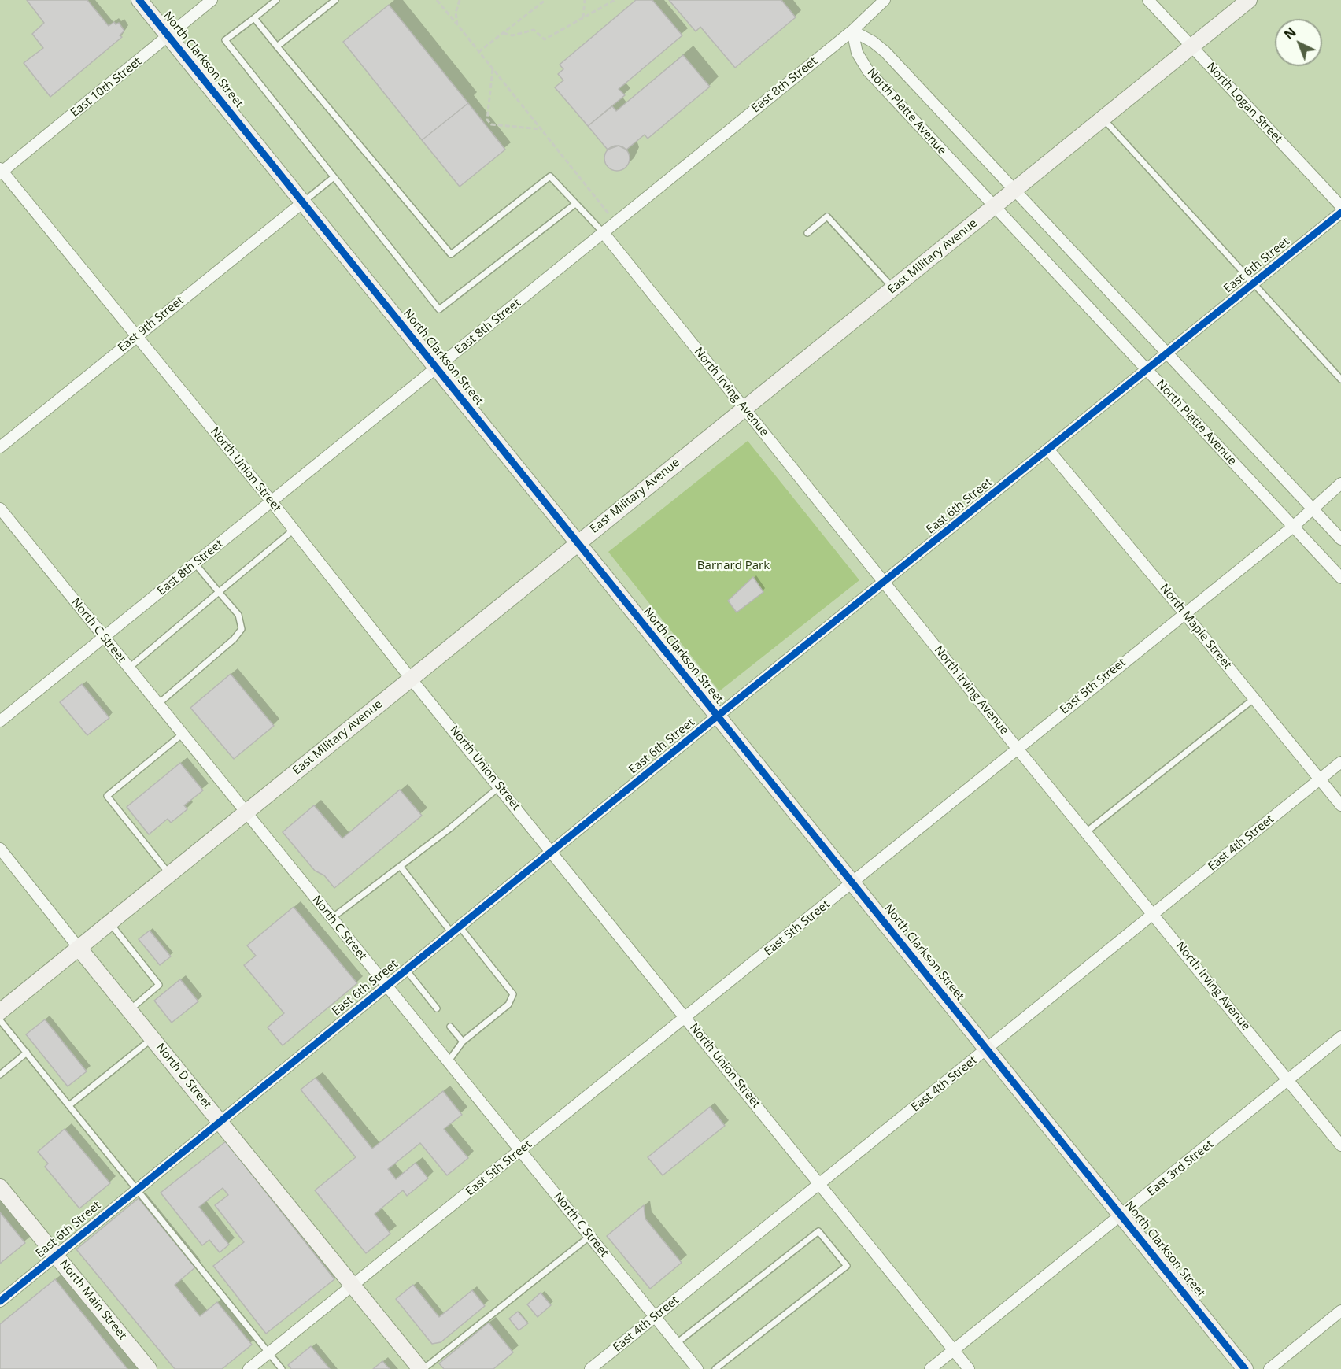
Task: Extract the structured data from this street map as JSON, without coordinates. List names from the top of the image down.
{
  "streets": {
    "main road": [
      "North Clarkson Street",
      "East Military Avenue",
      "North D Street",
      "North Main Street"
    ],
    "street": [
      "East 8th Street",
      "East 10th Street",
      "North Logan Street",
      "North Platte Avenue",
      "East 6th Street",
      "East 9th Street",
      "North Irving Avenue",
      "North Union Street",
      "North Maple Street",
      "North C Street",
      "East 5th Street",
      "East 4th Street",
      "East 3rd Street"
    ]
  },
  "crossings": [
    ["North Clarkson Street", "East 8th Street"],
    ["North Clarkson Street", "East 10th Street"],
    ["North Clarkson Street", "East Military Avenue"],
    ["North Clarkson Street", "East 6th Street"],
    ["North Clarkson Street", "East 9th Street"],
    ["North Clarkson Street", "East 5th Street"],
    ["North Clarkson Street", "East 4th Street"],
    ["North Clarkson Street", "East 3rd Street"],
    ["East 8th Street", "North Platte Avenue"],
    ["East 8th Street", "North Irving Avenue"],
    ["East 8th Street", "North Union Street"],
    ["East 8th Street", "North C Street"],
    ["East 10th Street", "North Union Street"],
    ["North Logan Street", "East Military Avenue"],
    ["North Platte Avenue", "East Military Avenue"],
    ["North Platte Avenue", "East 6th Street"],
    ["North Platte Avenue", "East 5th Street"],
    ["East Military Avenue", "North Irving Avenue"],
    ["East Military Avenue", "North Union Street"],
    ["East Military Avenue", "North C Street"],
    ["East Military Avenue", "North D Street"],
    ["East 6th Street", "North Irving Avenue"],
    ["East 6th Street", "North Union Street"],
    ["East 6th Street", "North Maple Street"],
    ["East 6th Street", "North C Street"],
    ["East 6th Street", "North D Street"],
    ["East 6th Street", "North Main Street"],
    ["East 9th Street", "North Union Street"],
    ["North Irving Avenue", "East 5th Street"],
    ["North Irving Avenue", "East 4th Street"],
    ["North Irving Avenue", "East 3rd Street"],
    ["North Union Street", "East 5th Street"],
    ["North Union Street", "East 4th Street"],
    ["North Union Street", "East 3rd Street"],
    ["North Maple Street", "East 5th Street"],
    ["North Maple Street", "East 4th Street"],
    ["North C Street", "East 5th Street"],
    ["North C Street", "East 4th Street"],
    ["East 5th Street", "North D Street"]
  ],
  "parks": ["Barnard Park"],
  "north": "top left"
}
